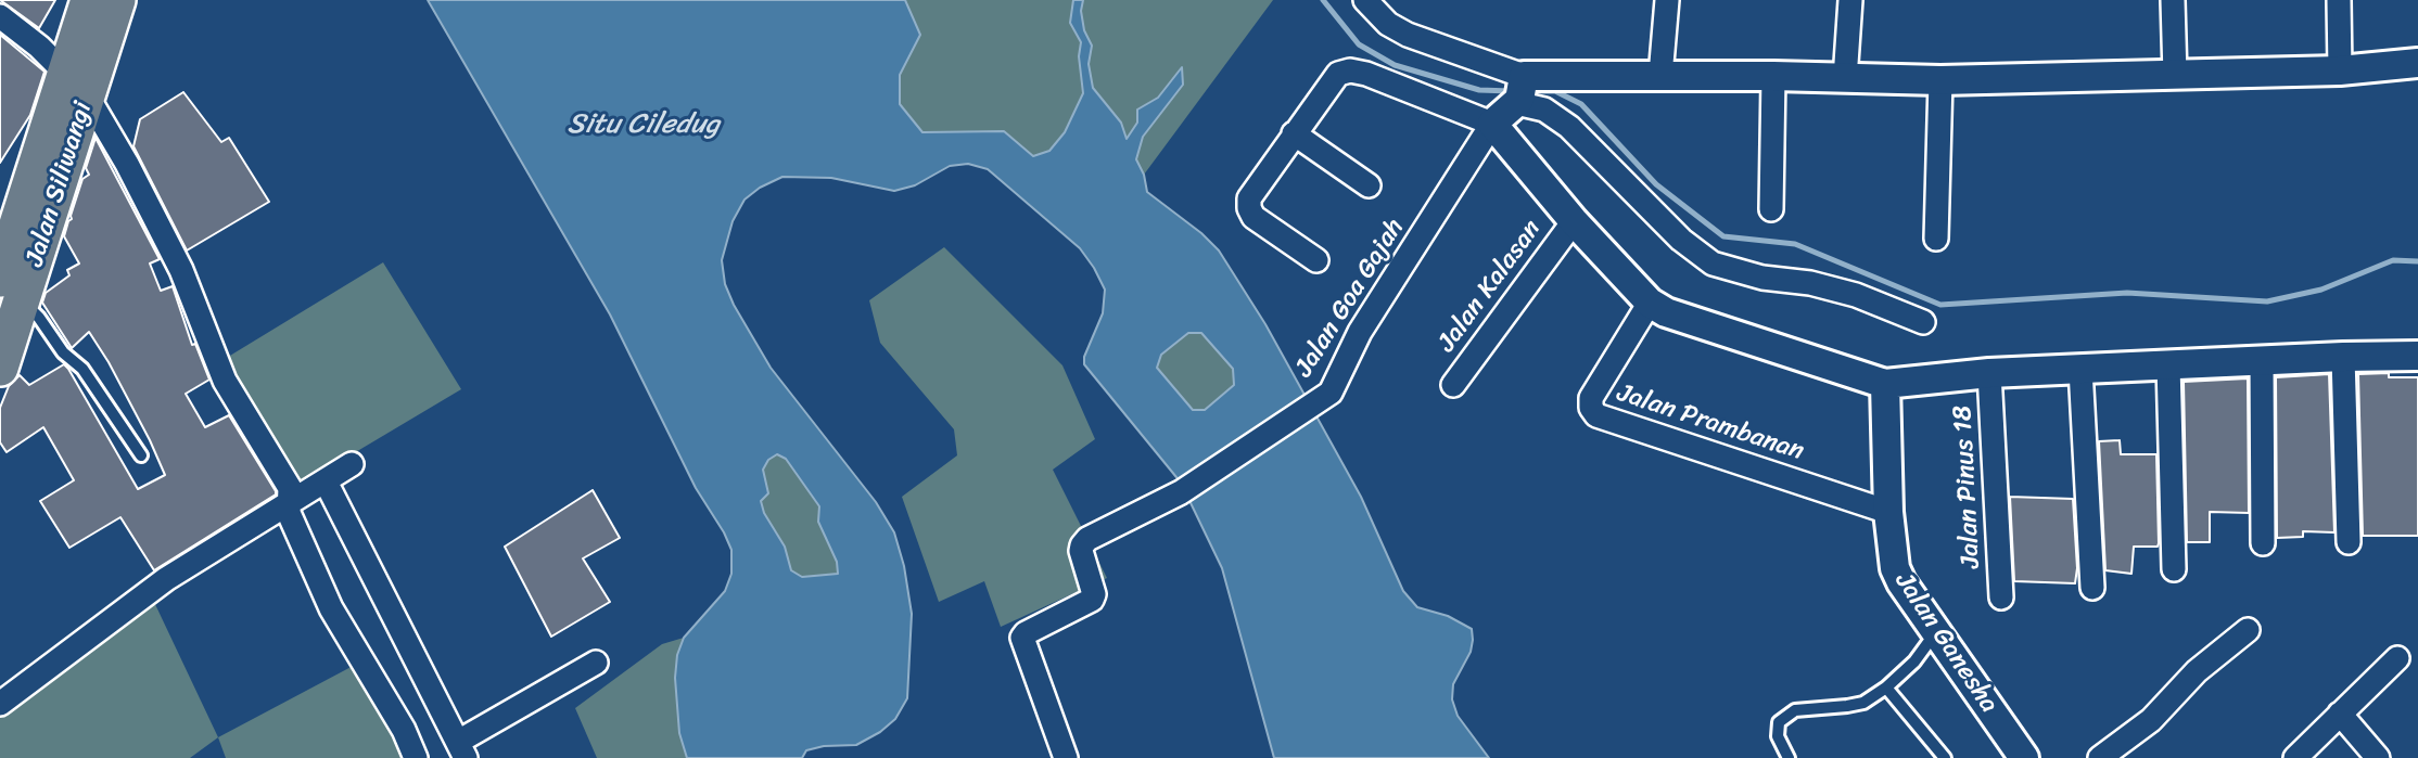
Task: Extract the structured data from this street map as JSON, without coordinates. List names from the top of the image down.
{
  "streets": {
    "main road": ["Jalan Siliwangi"],
    "street": [
      "Jalan Kalasan",
      "Jalan Goa Gajah",
      "Jalan Prambanan",
      "Jalan Pinus 18",
      "Jalan Ganesha"
    ]
  },
  "crossings": [
    ["Jalan Prambanan", "Jalan Ganesha"]
  ],
  "water": ["Situ Ciledug"]
}
